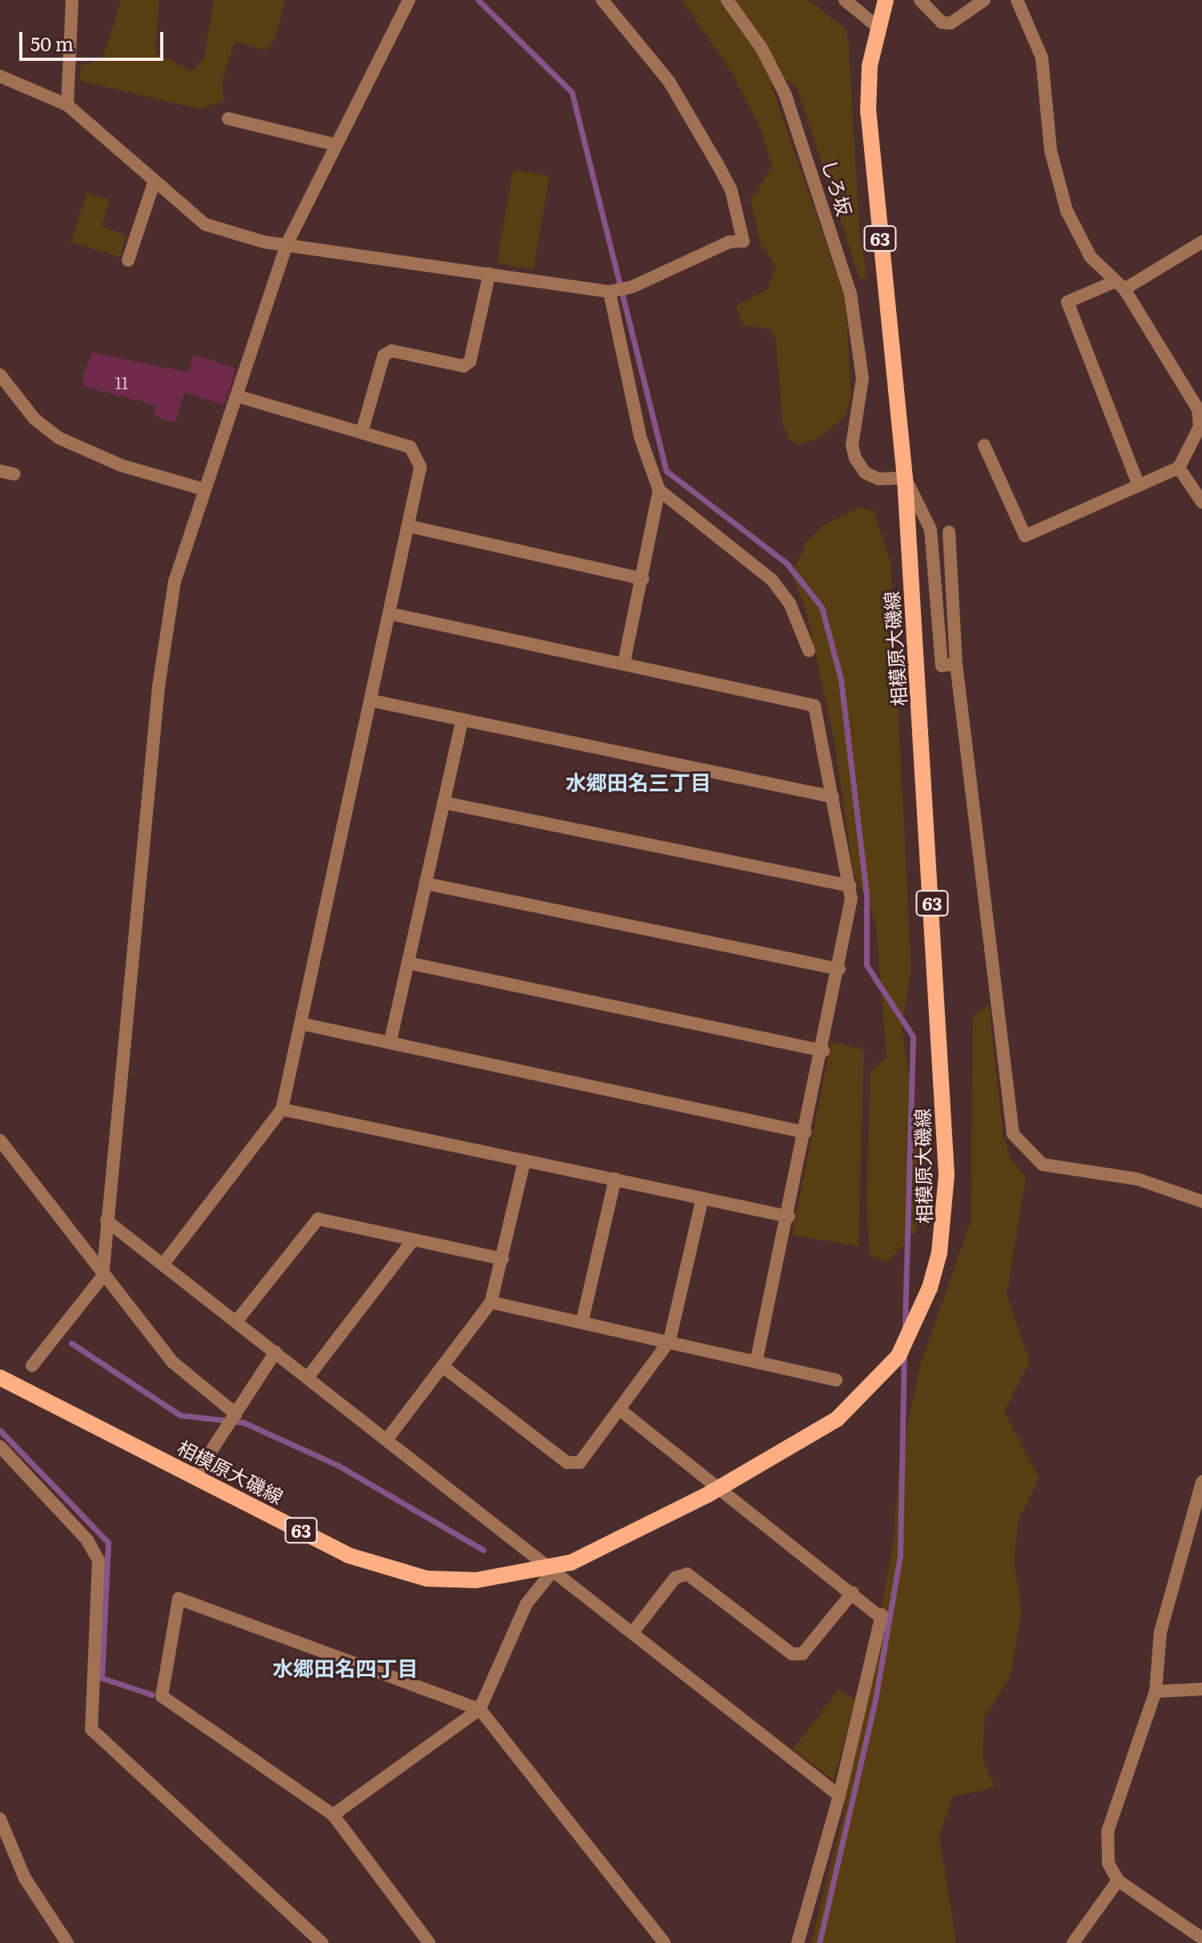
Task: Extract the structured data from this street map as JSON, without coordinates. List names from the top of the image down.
{
  "streets": {
    "main road": ["63", "相模原大磯線"],
    "street": ["しろ坂"]
  },
  "crossings": [
    ["しろ坂", "相模原大磯線"]
  ],
  "districts": ["水郷田名三丁目", "水郷田名四丁目"],
  "house_numbers": ["11"],
  "scale_bar": "50 m"
}
